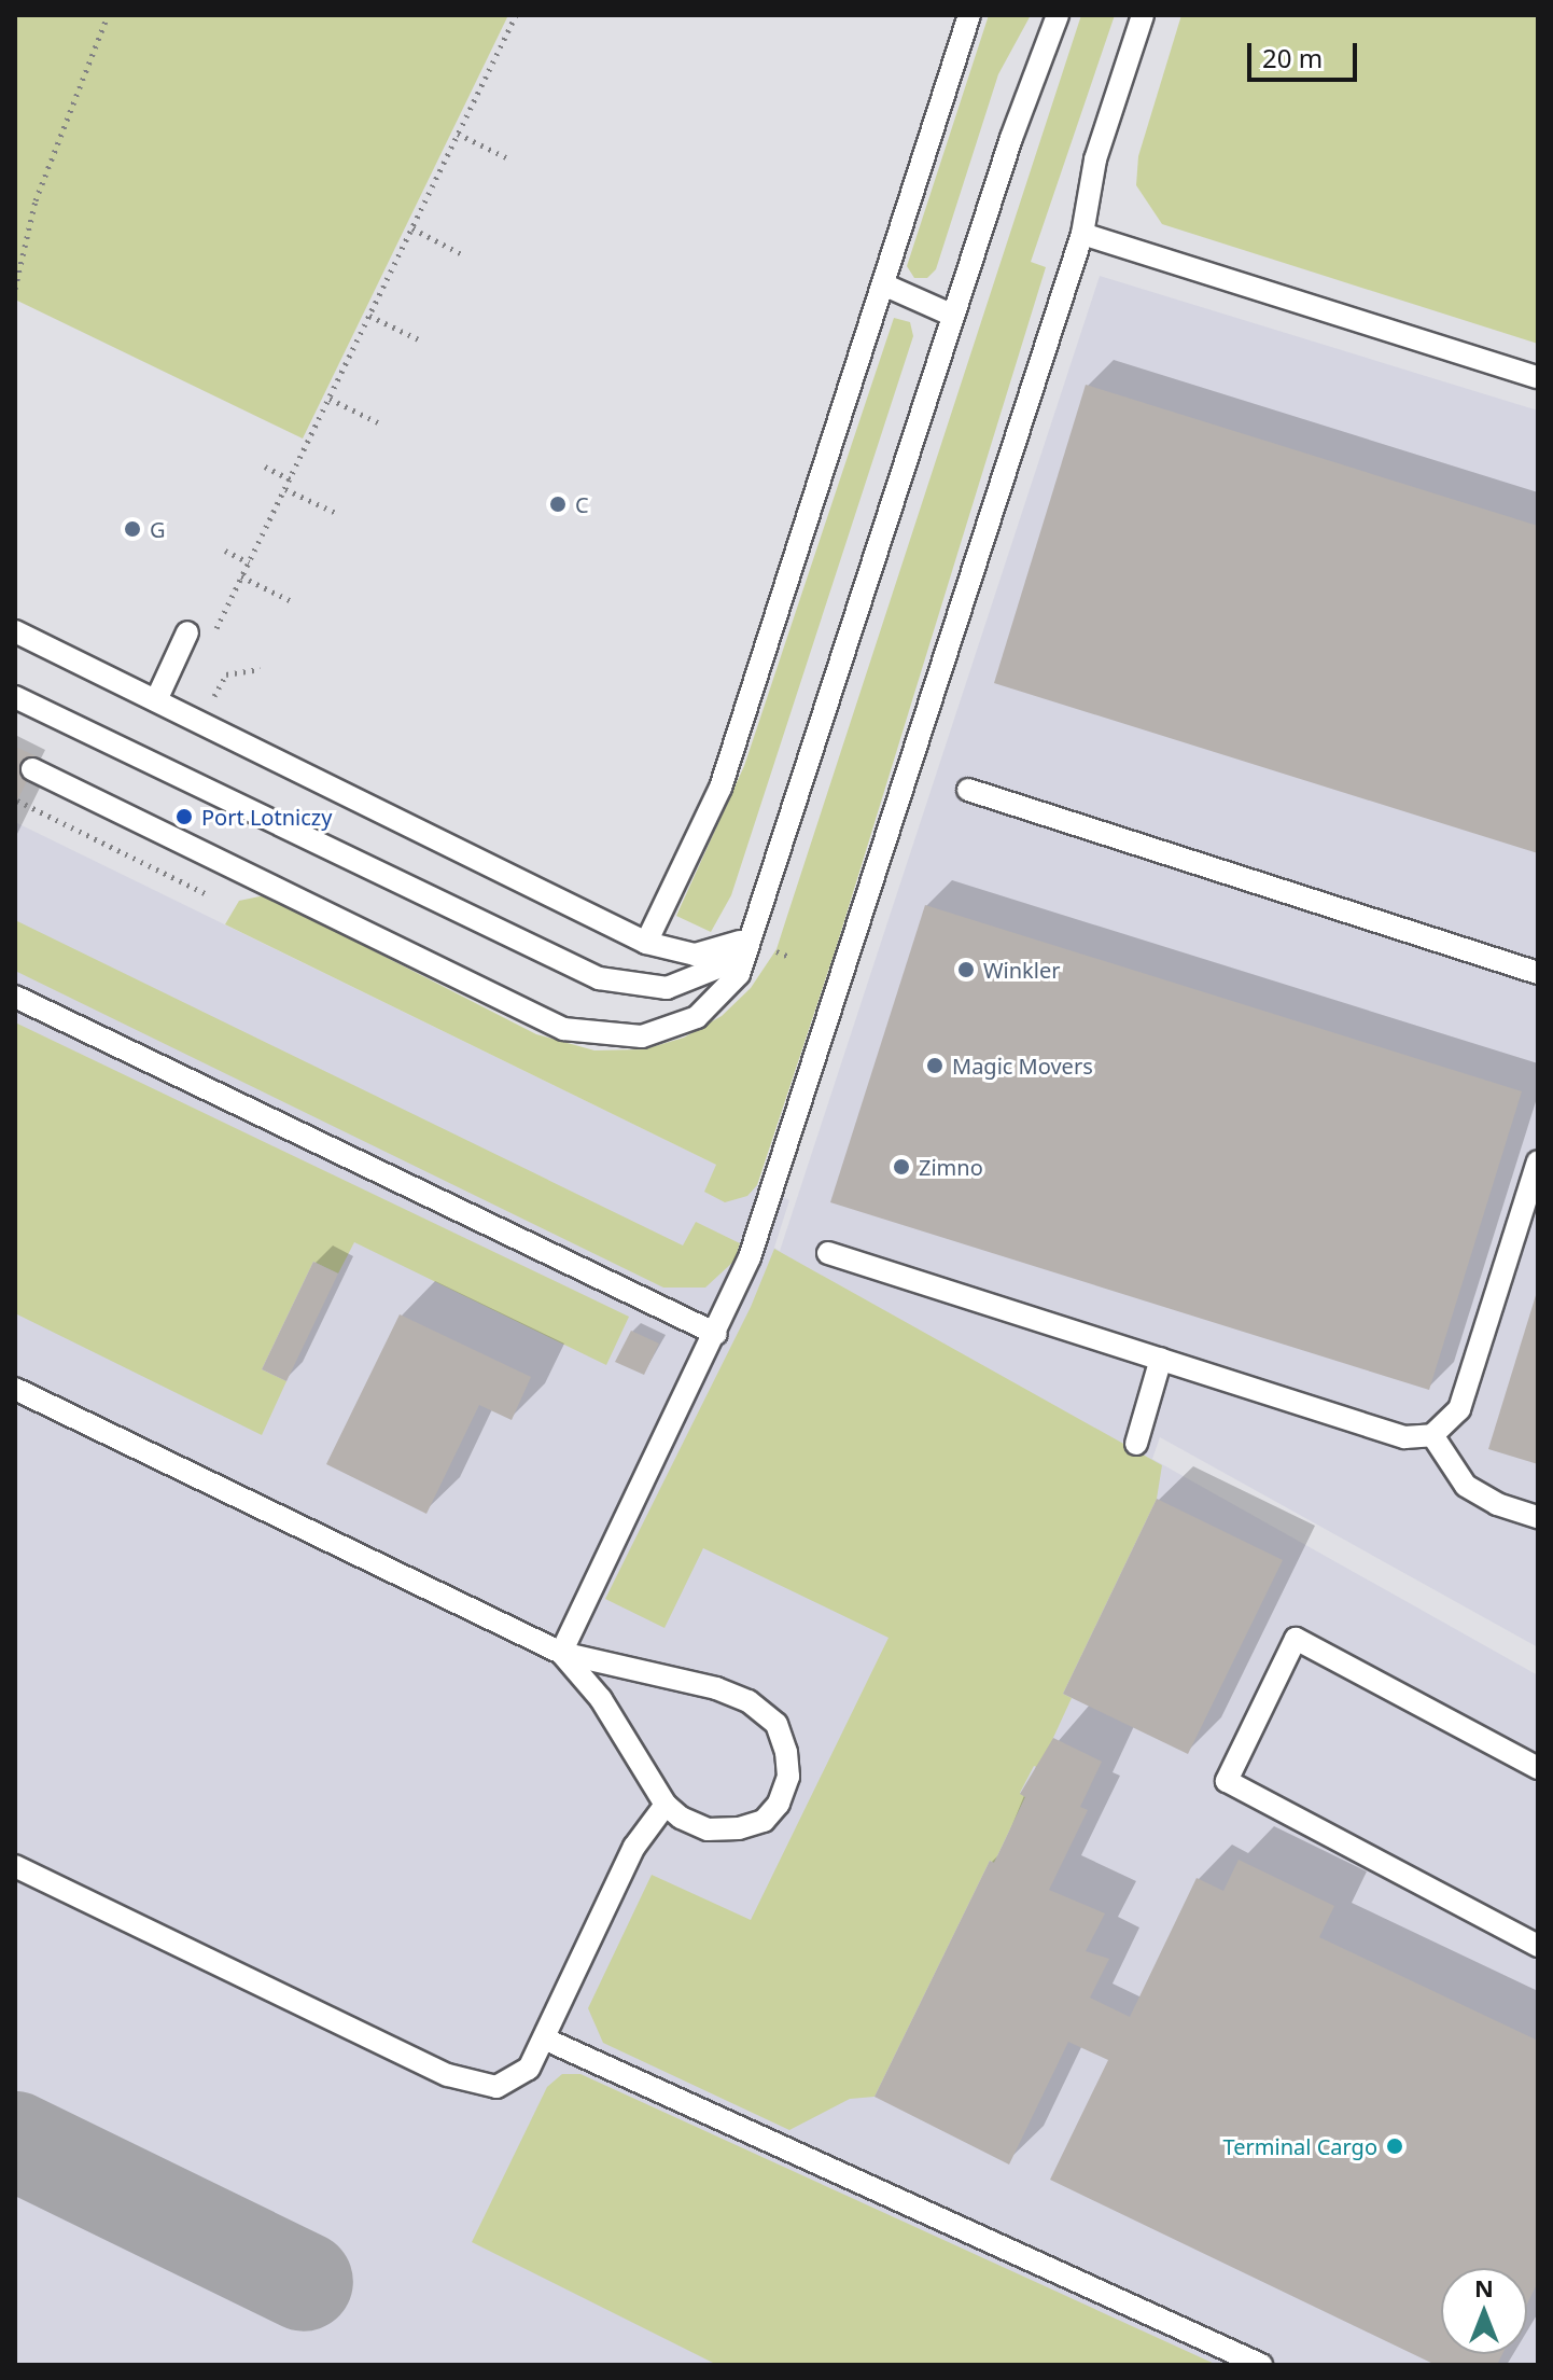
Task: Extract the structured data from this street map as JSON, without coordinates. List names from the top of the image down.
{
  "places": [
    "C",
    "G",
    "Port Lotniczy",
    "Winkler",
    "Magic Movers",
    "Zimno",
    "Terminal Cargo"
  ],
  "scale_bar": "20 m",
  "north": "top"
}
